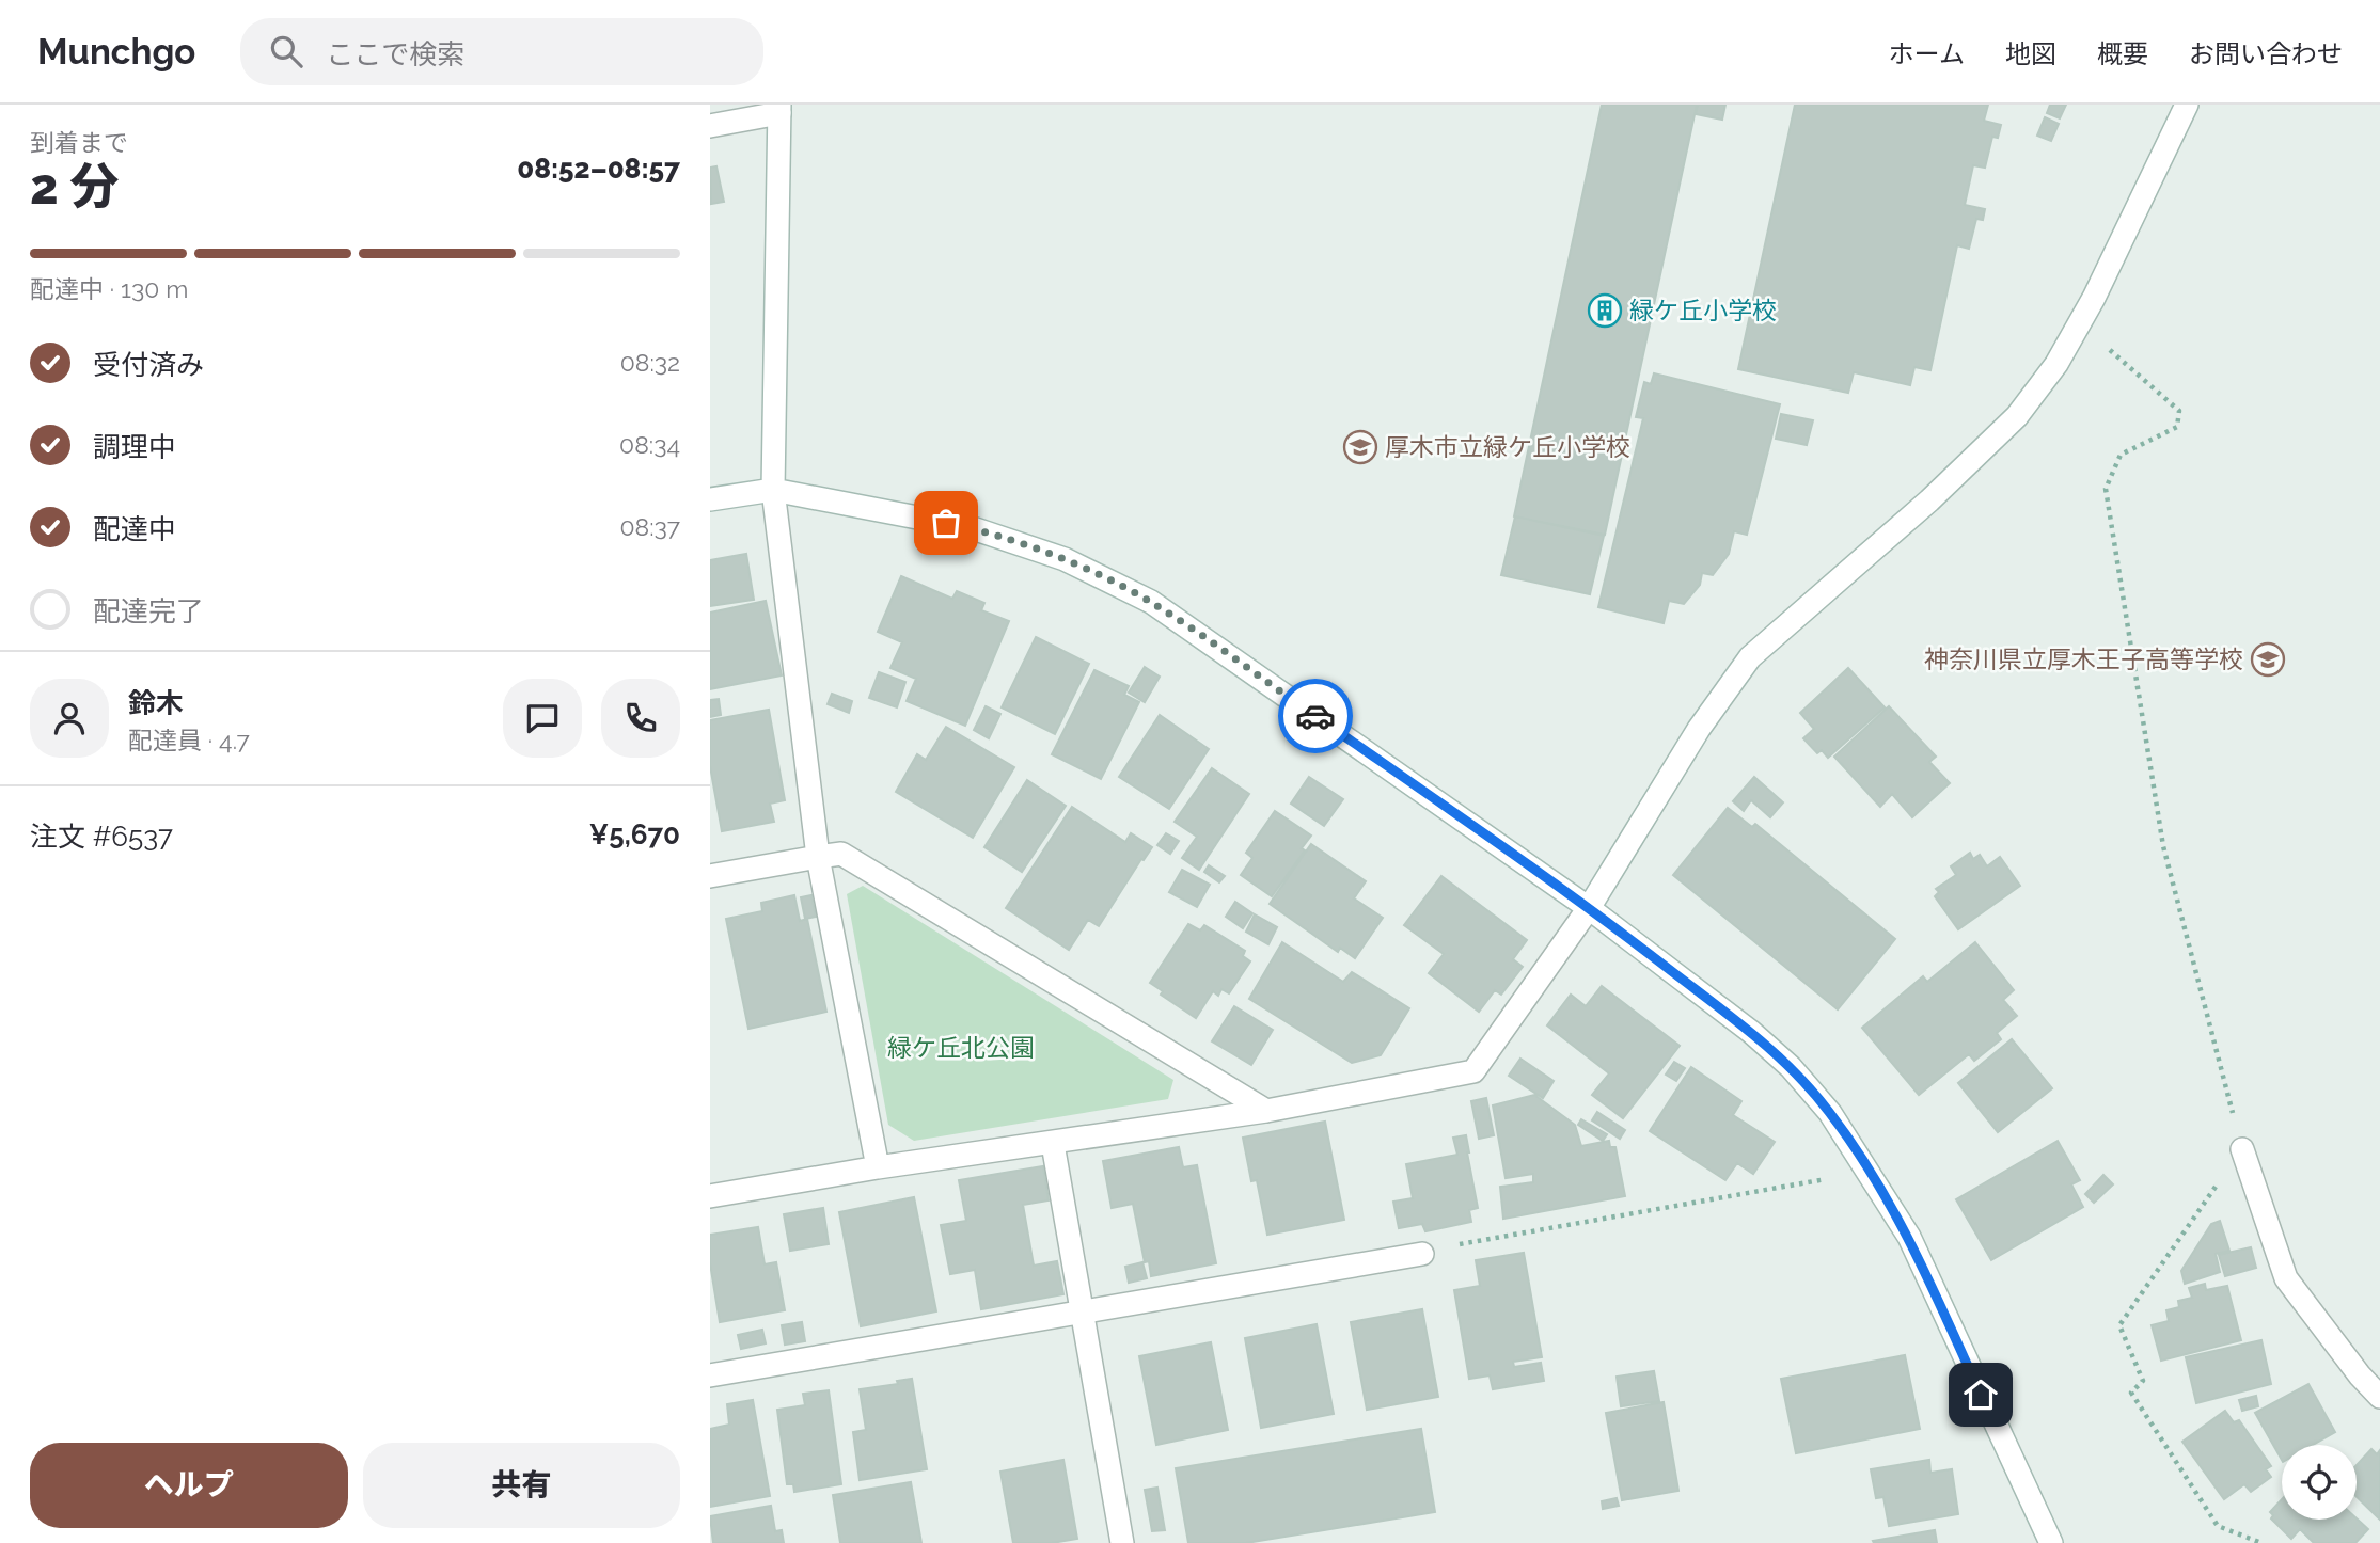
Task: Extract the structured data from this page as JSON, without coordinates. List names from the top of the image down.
{
  "parks": ["緑ケ丘北公園"],
  "places": {
    "building": ["緑ケ丘小学校"],
    "school or university": ["厚木市立緑ケ丘小学校", "神奈川県立厚木王子高等学校"]
  },
  "page": {
    "header": "Munchgo",
    "search": "ここで検索",
    "nav": [
      "ホーム",
      "地図",
      "概要",
      "お問い合わせ"
    ],
    "heading": ["2 分", "到着まで", "08:52–08:57"],
    "panel": [
      "鈴木",
      "配達員 · 4.7",
      "注文 #6537",
      "¥5,670"
    ],
    "bar": "配達中 · 130 m",
    "list": [
      ["受付済み", "08:32"],
      ["調理中", "08:34"],
      ["配達中", "08:37"],
      "配達完了"
    ],
    "buttons": ["ヘルプ", "共有"]
  }
}
